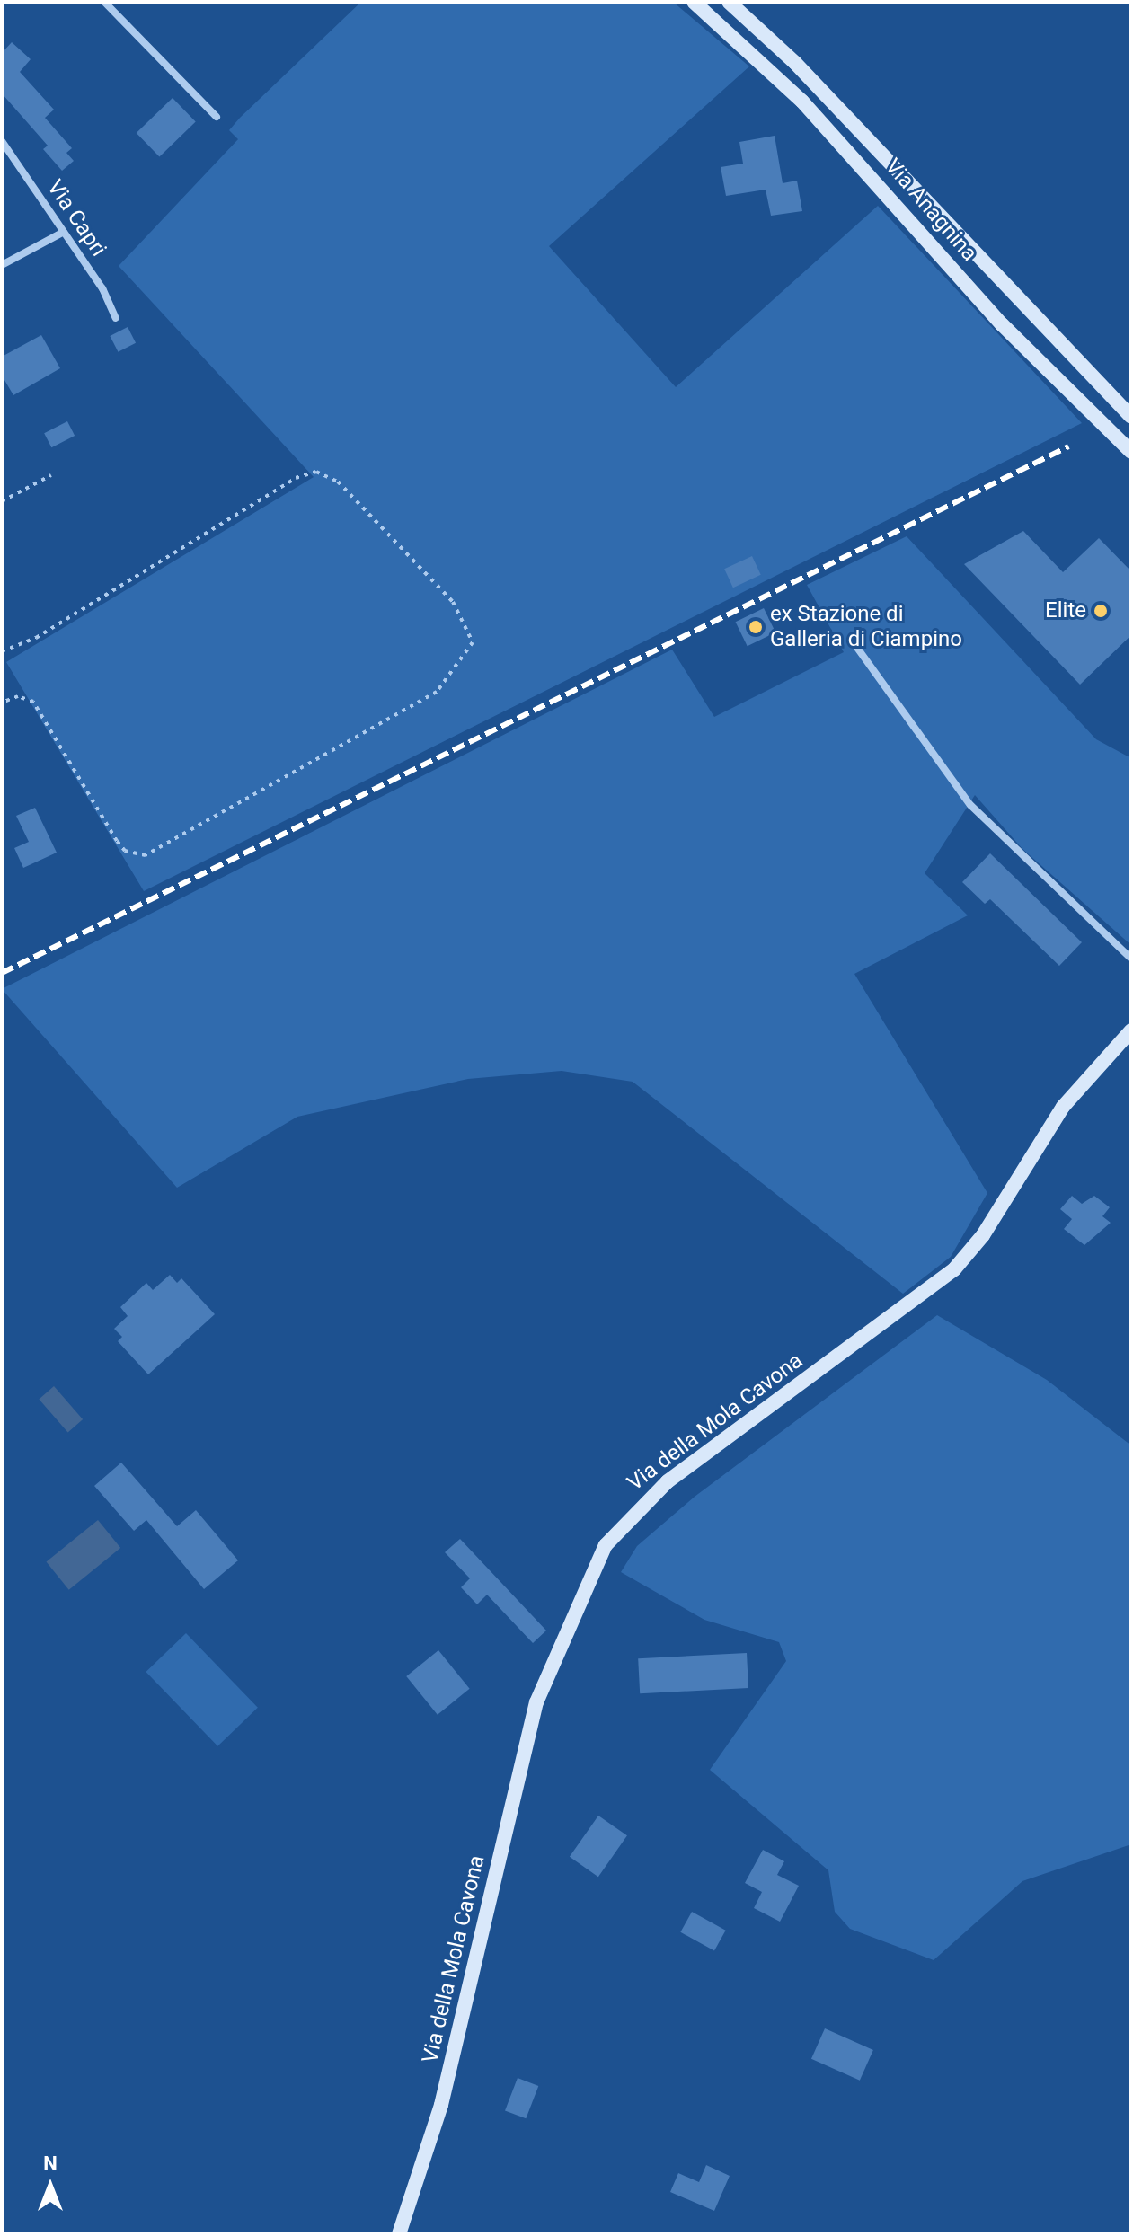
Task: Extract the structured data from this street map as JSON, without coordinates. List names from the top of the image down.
{
  "streets": {
    "main road": ["Via Anagnina", "Via della Mola Cavona"],
    "street": ["Via Capri"]
  },
  "places": ["Elite", "ex Stazione di Galleria di Ciampino"],
  "north": "top"
}
